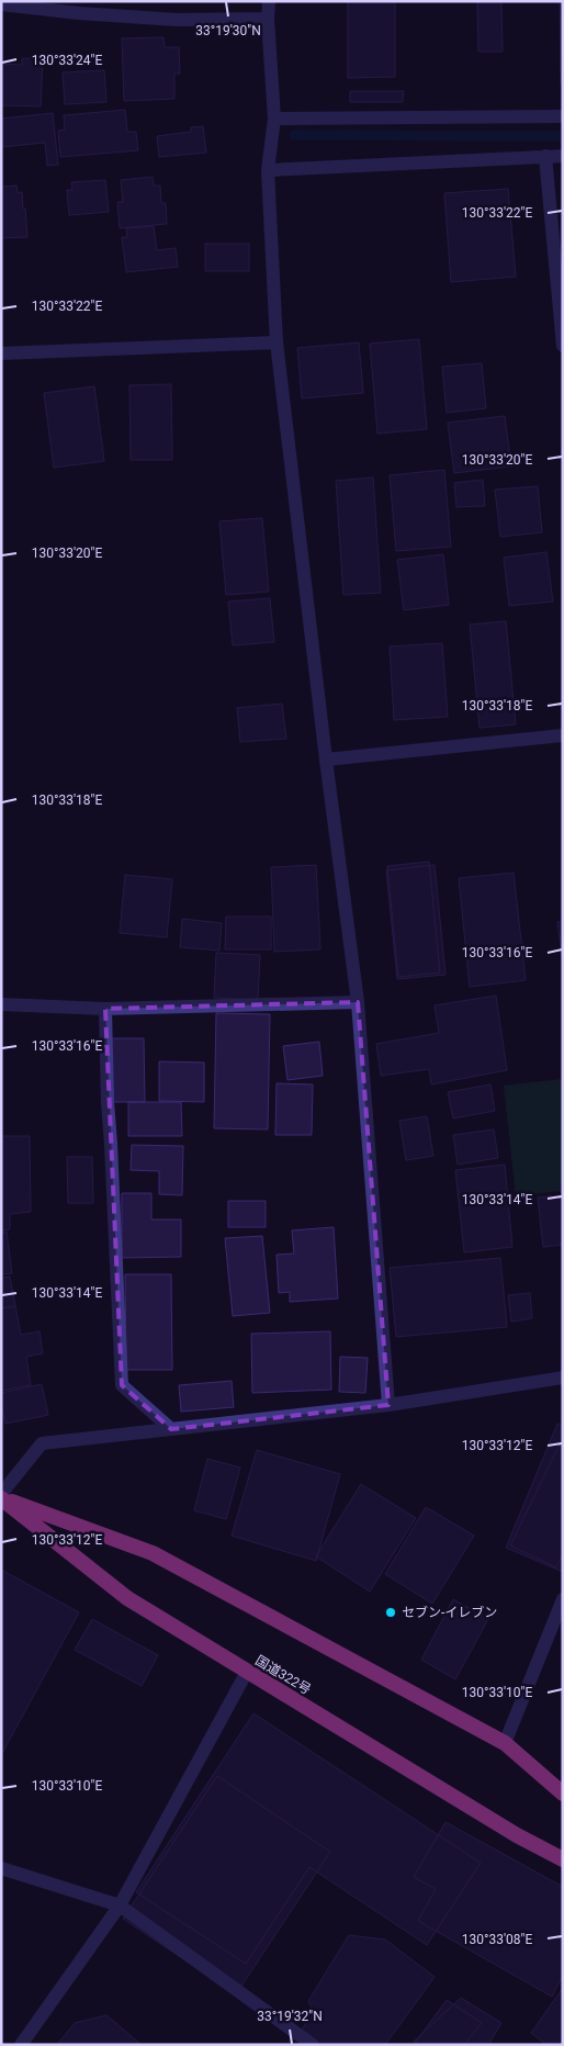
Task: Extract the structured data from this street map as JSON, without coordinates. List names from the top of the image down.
{
  "streets": {
    "highway": ["国道322号"]
  },
  "places": ["セブン-イレブン"],
  "coordinates": [
    "33°19'30\"N",
    "130°33'24\"E",
    "130°33'22\"E",
    "130°33'20\"E",
    "130°33'18\"E",
    "130°33'16\"E",
    "130°33'14\"E",
    "130°33'12\"E",
    "130°33'10\"E",
    "130°33'08\"E",
    "33°19'32\"N"
  ]
}
